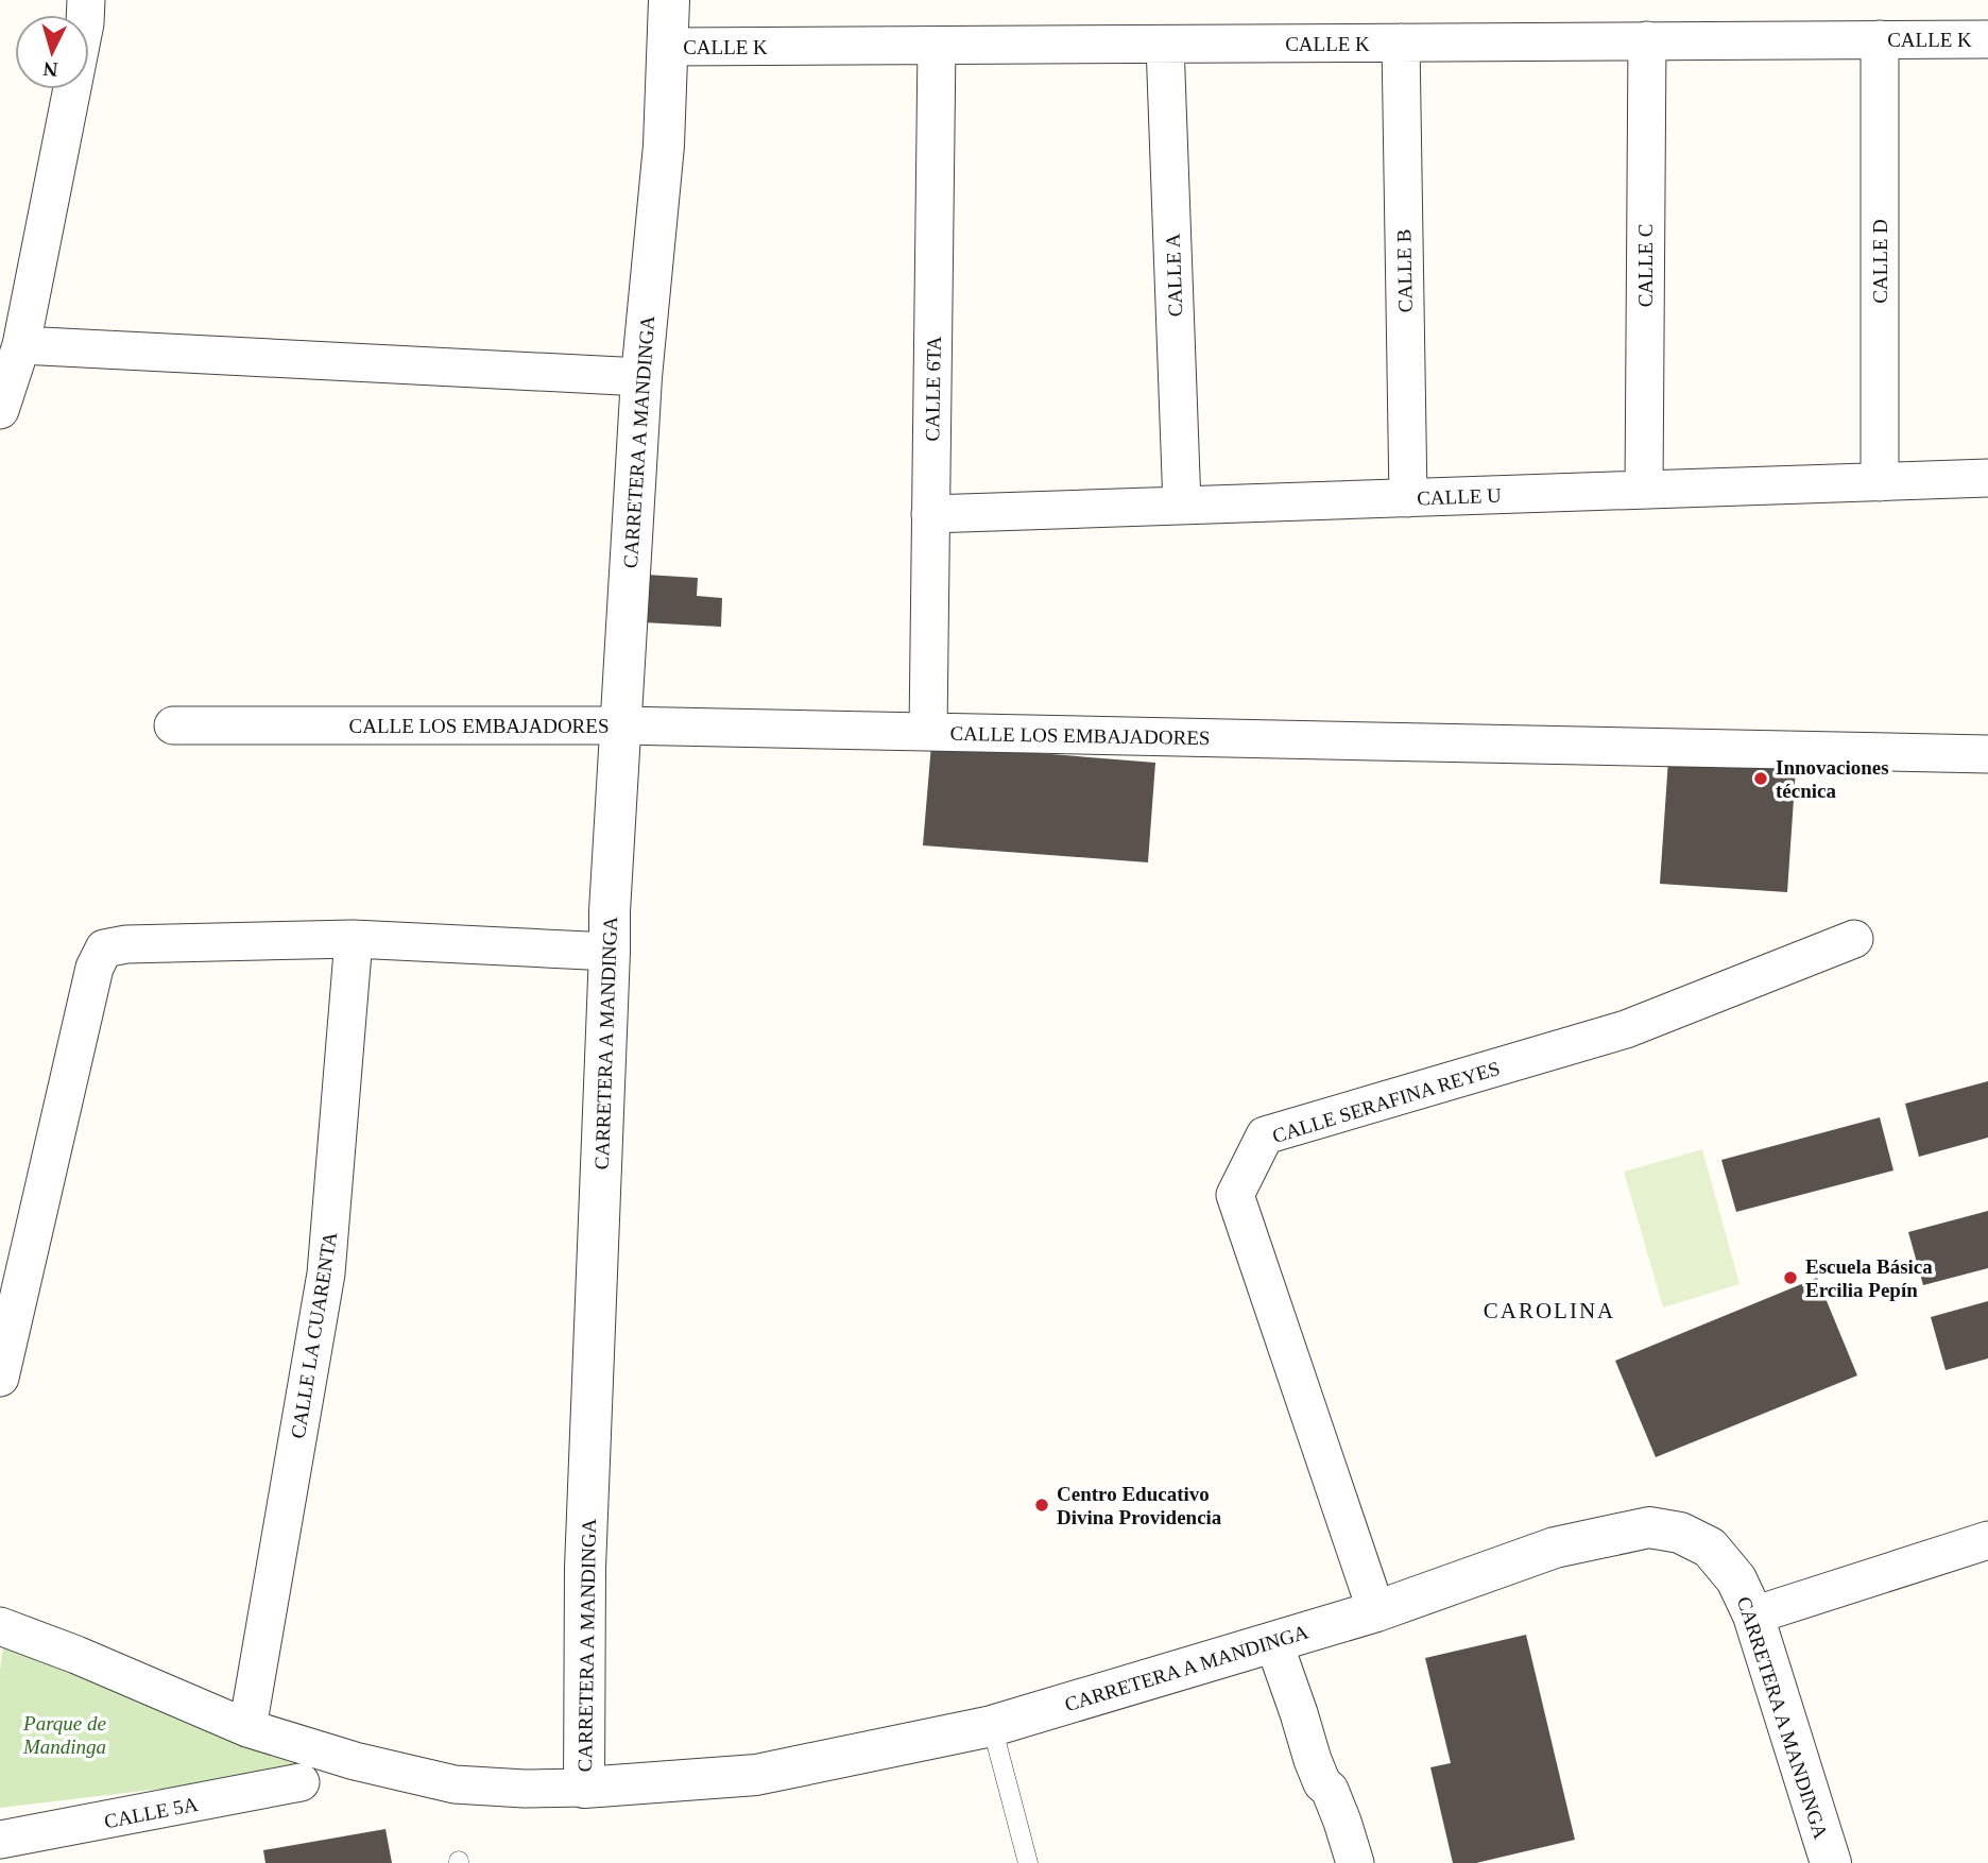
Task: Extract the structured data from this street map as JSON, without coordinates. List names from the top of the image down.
{
  "streets": {
    "street": [
      "CALLE K",
      "CALLE D",
      "CALLE C",
      "CALLE B",
      "CALLE A",
      "CALLE 6TA",
      "CARRETERA A MANDINGA",
      "CALLE U",
      "CALLE LOS EMBAJADORES",
      "CALLE SERAFINA REYES",
      "CALLE LA CUARENTA",
      "CALLE 5A"
    ]
  },
  "crossings": [
    ["CALLE K", "CALLE D"],
    ["CALLE K", "CALLE C"],
    ["CALLE K", "CALLE B"],
    ["CALLE K", "CALLE A"],
    ["CALLE K", "CALLE 6TA"],
    ["CALLE K", "CARRETERA A MANDINGA"],
    ["CALLE D", "CALLE U"],
    ["CALLE C", "CALLE U"],
    ["CALLE B", "CALLE U"],
    ["CALLE A", "CALLE U"],
    ["CALLE 6TA", "CALLE U"],
    ["CALLE 6TA", "CALLE LOS EMBAJADORES"],
    ["CARRETERA A MANDINGA", "CALLE LOS EMBAJADORES"],
    ["CARRETERA A MANDINGA", "CALLE SERAFINA REYES"]
  ],
  "districts": ["CAROLINA"],
  "parks": ["Parque de Mandinga"],
  "places": ["Innovaciones técnica", "Escuela Básica Ercilia Pepín", "Centro Educativo Divina Providencia"],
  "north": "bottom"
}
